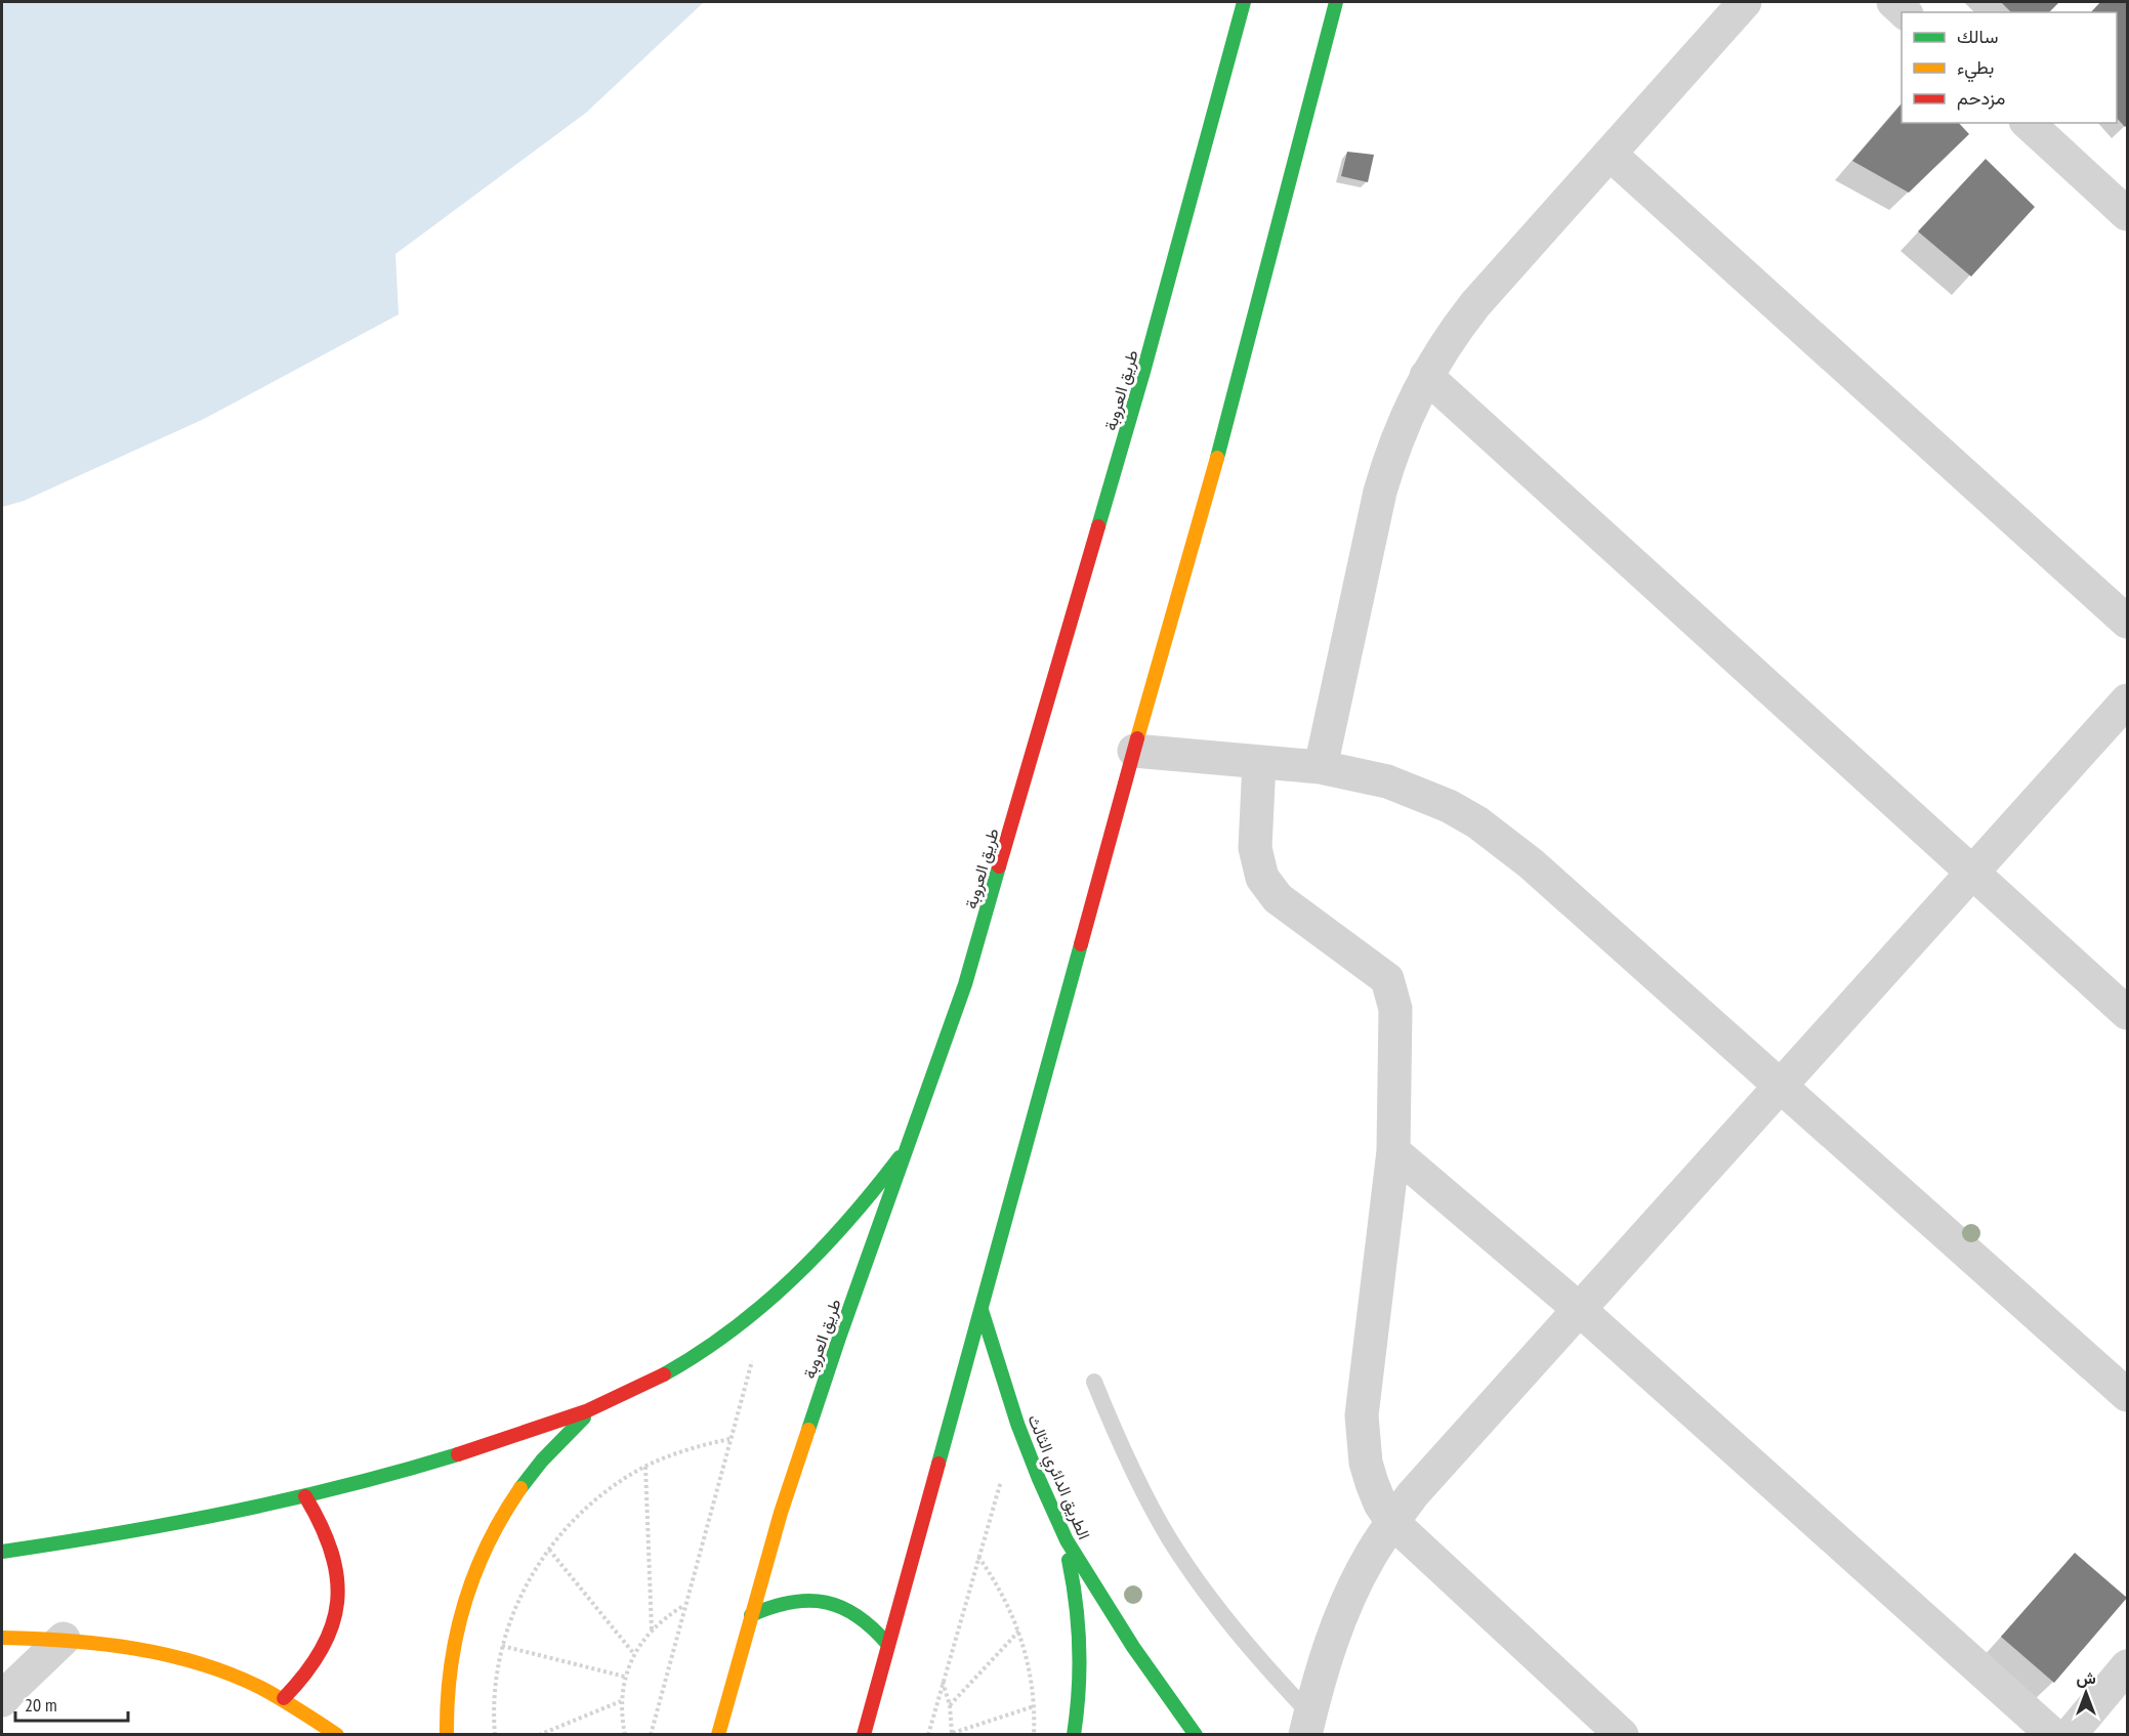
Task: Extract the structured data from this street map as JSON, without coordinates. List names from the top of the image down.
{
  "streets": {
    "main road": ["طريق العروبة", "الطريق الدائري الثالث"]
  },
  "legend": ["سالك", "بطيء", "مزدحم"],
  "scale_bar": "20 m",
  "north": "top"
}
